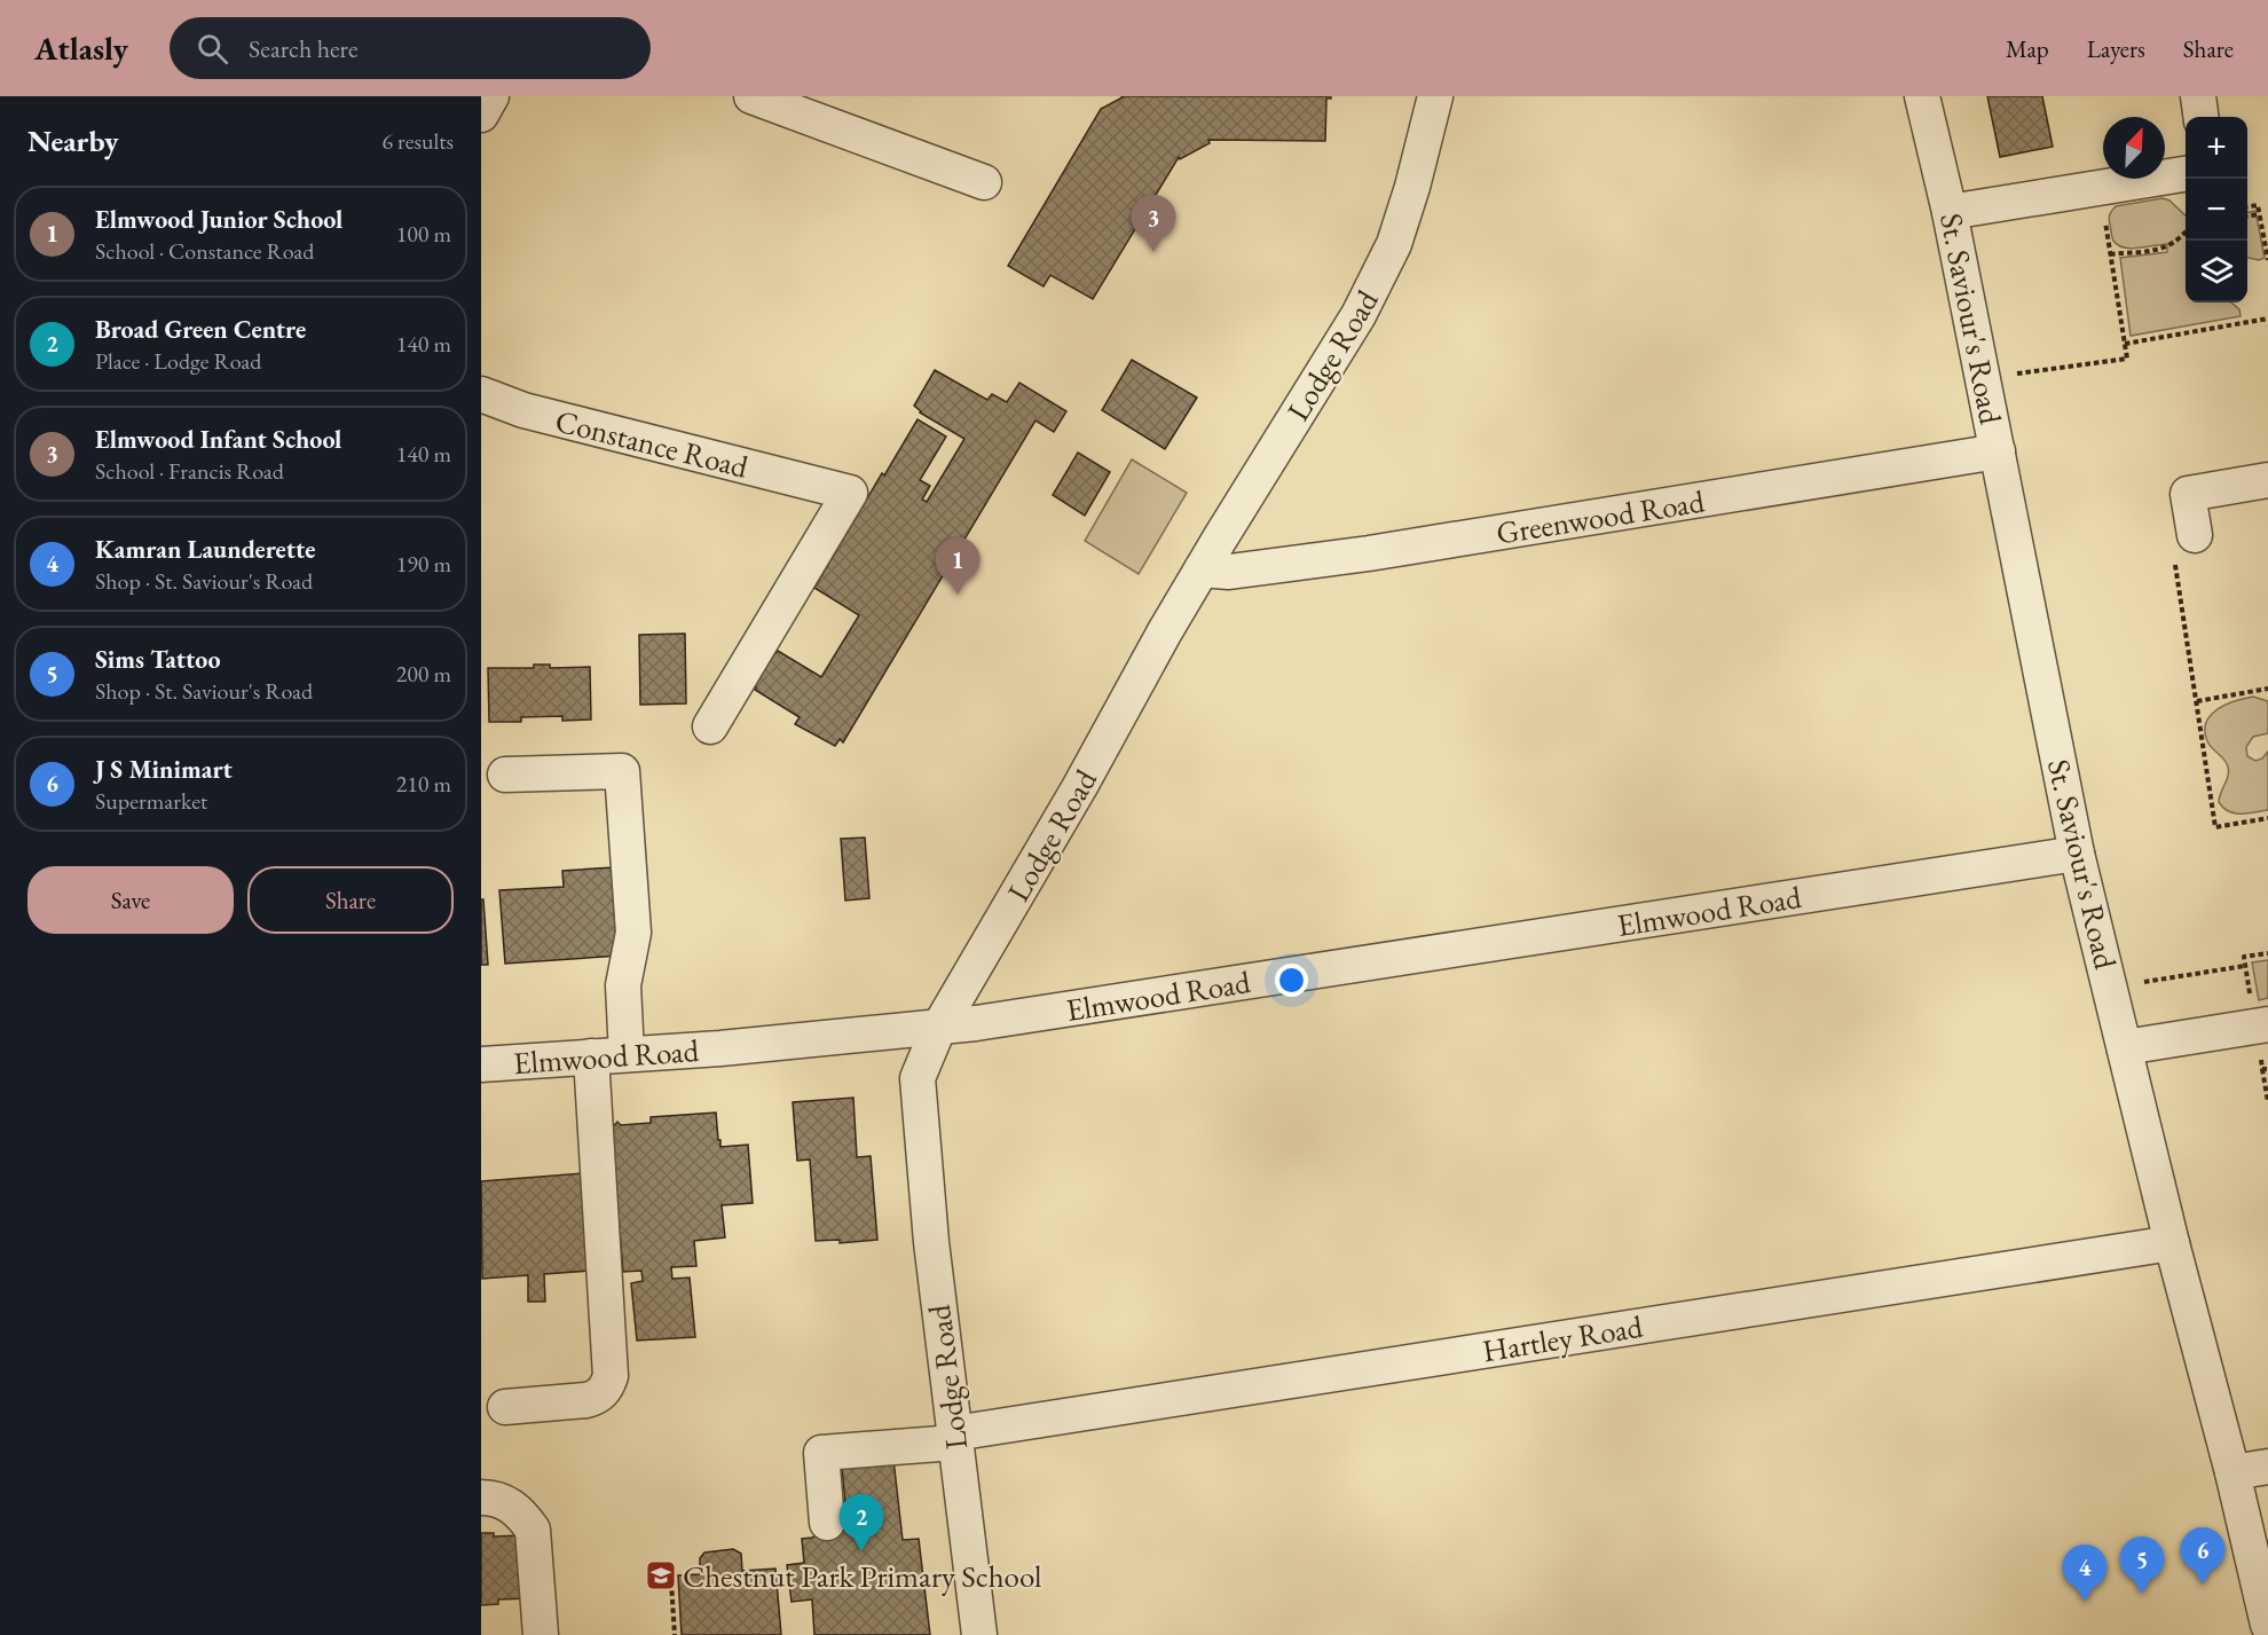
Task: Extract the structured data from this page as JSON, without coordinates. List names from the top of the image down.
{
  "streets": {
    "street": [
      "St. Saviour's Road",
      "Lodge Road",
      "Constance Road",
      "Greenwood Road",
      "Elmwood Road",
      "Hartley Road"
    ]
  },
  "crossings": [
    ["St. Saviour's Road", "Greenwood Road"],
    ["St. Saviour's Road", "Elmwood Road"],
    ["St. Saviour's Road", "Hartley Road"],
    ["Lodge Road", "Greenwood Road"],
    ["Lodge Road", "Elmwood Road"],
    ["Lodge Road", "Hartley Road"]
  ],
  "places": {
    "school or university": ["Chestnut Park Primary School"]
  },
  "north": "top right",
  "page": {
    "header": "Atlasly",
    "search": "Search here",
    "nav": ["Map", "Layers", "Share"],
    "heading": ["Nearby", "6 results"],
    "map_buttons": ["+", "−"],
    "list": [
      {
        "mark": "1",
        "name": "Elmwood Junior School",
        "note": "School · Constance Road",
        "value": "100 m"
      },
      {
        "mark": "2",
        "name": "Broad Green Centre",
        "note": "Place · Lodge Road",
        "value": "140 m"
      },
      {
        "mark": "3",
        "name": "Elmwood Infant School",
        "note": "School · Francis Road",
        "value": "140 m"
      },
      {
        "mark": "4",
        "name": "Kamran Launderette",
        "note": "Shop · St. Saviour's Road",
        "value": "190 m"
      },
      {
        "mark": "5",
        "name": "Sims Tattoo",
        "note": "Shop · St. Saviour's Road",
        "value": "200 m"
      },
      {
        "mark": "6",
        "name": "J S Minimart",
        "note": "Supermarket",
        "value": "210 m"
      }
    ],
    "pins": [
      "3",
      "1",
      "2",
      "6",
      "5",
      "4"
    ],
    "buttons": ["Save", "Share"]
  }
}
